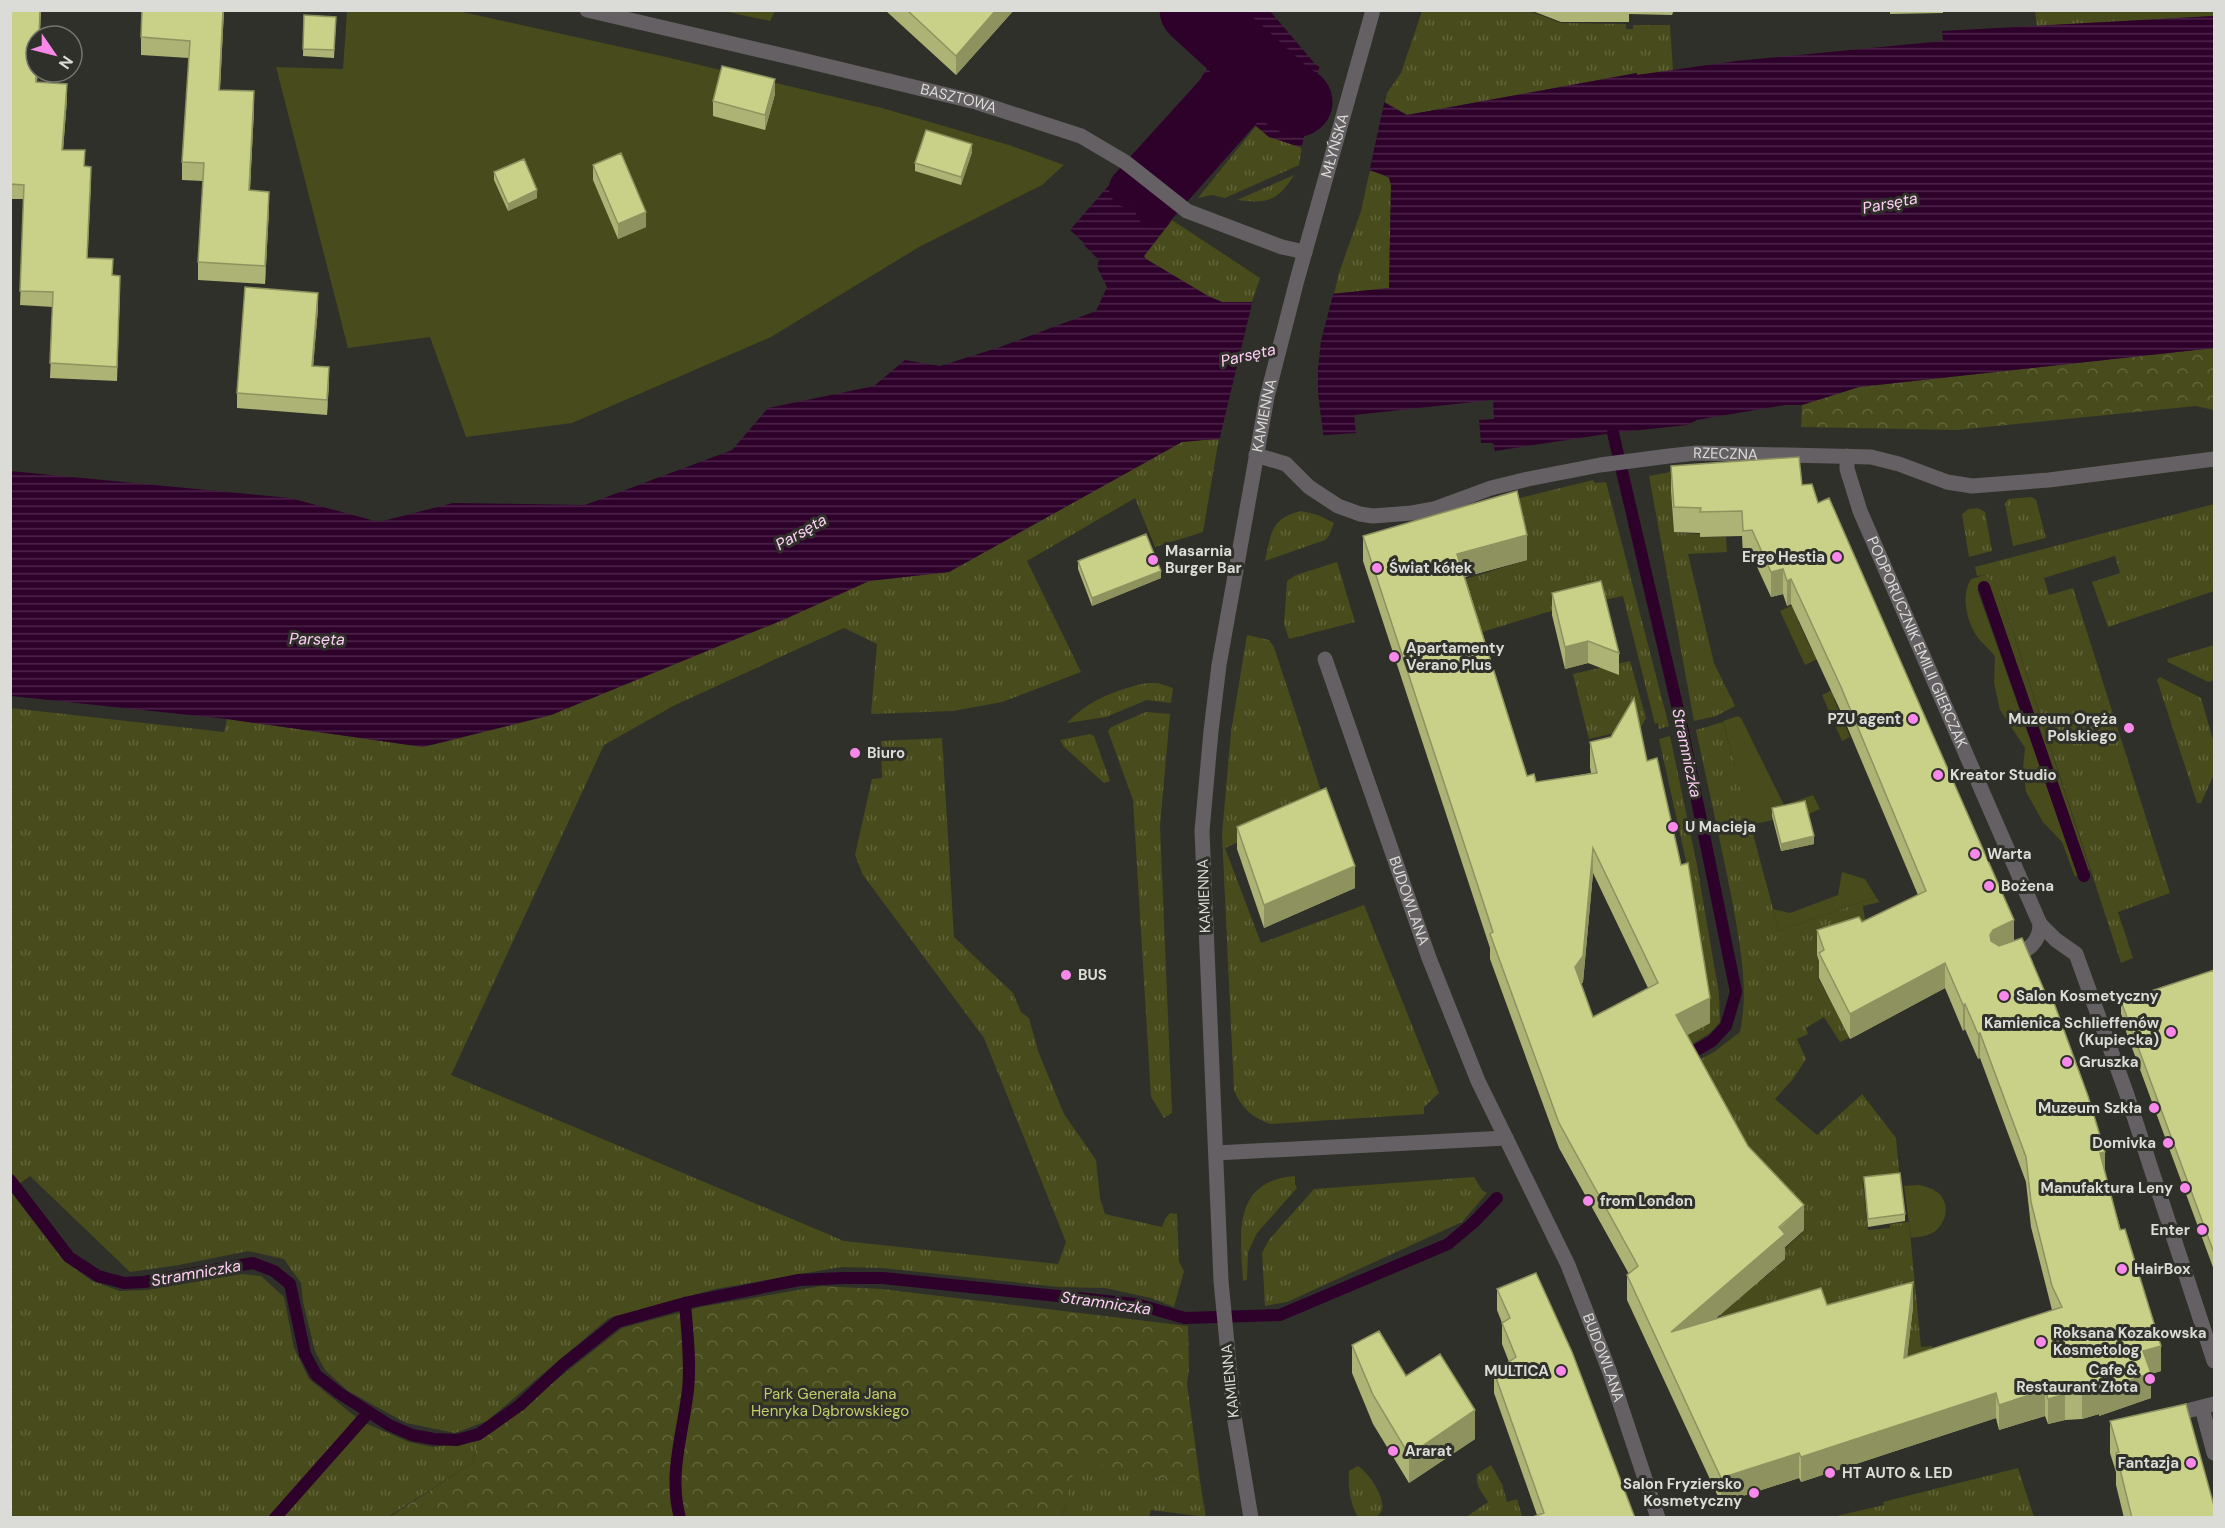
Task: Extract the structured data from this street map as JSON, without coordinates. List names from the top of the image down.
{
  "streets": {
    "street": [
      "BASZTOWA",
      "MŁYŃSKA",
      "KAMIENNA",
      "RZECZNA",
      "PODPORUCZNIK EMILII GIERCZAK",
      "BUDOWLANA"
    ]
  },
  "crossings": [
    ["BASZTOWA", "MŁYŃSKA"],
    ["MŁYŃSKA", "KAMIENNA"],
    ["KAMIENNA", "RZECZNA"],
    ["RZECZNA", "PODPORUCZNIK EMILII GIERCZAK"]
  ],
  "water": ["Parsęta", "Stramniczka"],
  "parks": ["Park Generała Jana Henryka Dąbrowskiego"],
  "places": [
    "Ergo Hestia",
    "Masarnia Burger Bar",
    "Świat kółek",
    "Apartamenty Verano Plus",
    "PZU agent",
    "Muzeum Oręża Polskiego",
    "Biuro",
    "Kreator Studio",
    "U Macieja",
    "Warta",
    "Bożena",
    "BUS",
    "Salon Kosmetyczny",
    "Kamienica Schlieffenów (Kupiecka)",
    "Gruszka",
    "Muzeum Szkła",
    "Domivka",
    "Manufaktura Leny",
    "from London",
    "Enter",
    "HairBox",
    "Roksana Kozakowska Kosmetolog",
    "MULTICA",
    "Cafe & Restaurant Złota",
    "Ararat",
    "Fantazja",
    "HT AUTO & LED",
    "Salon Fryziersko Kosmetyczny"
  ],
  "north": "bottom right"
}
